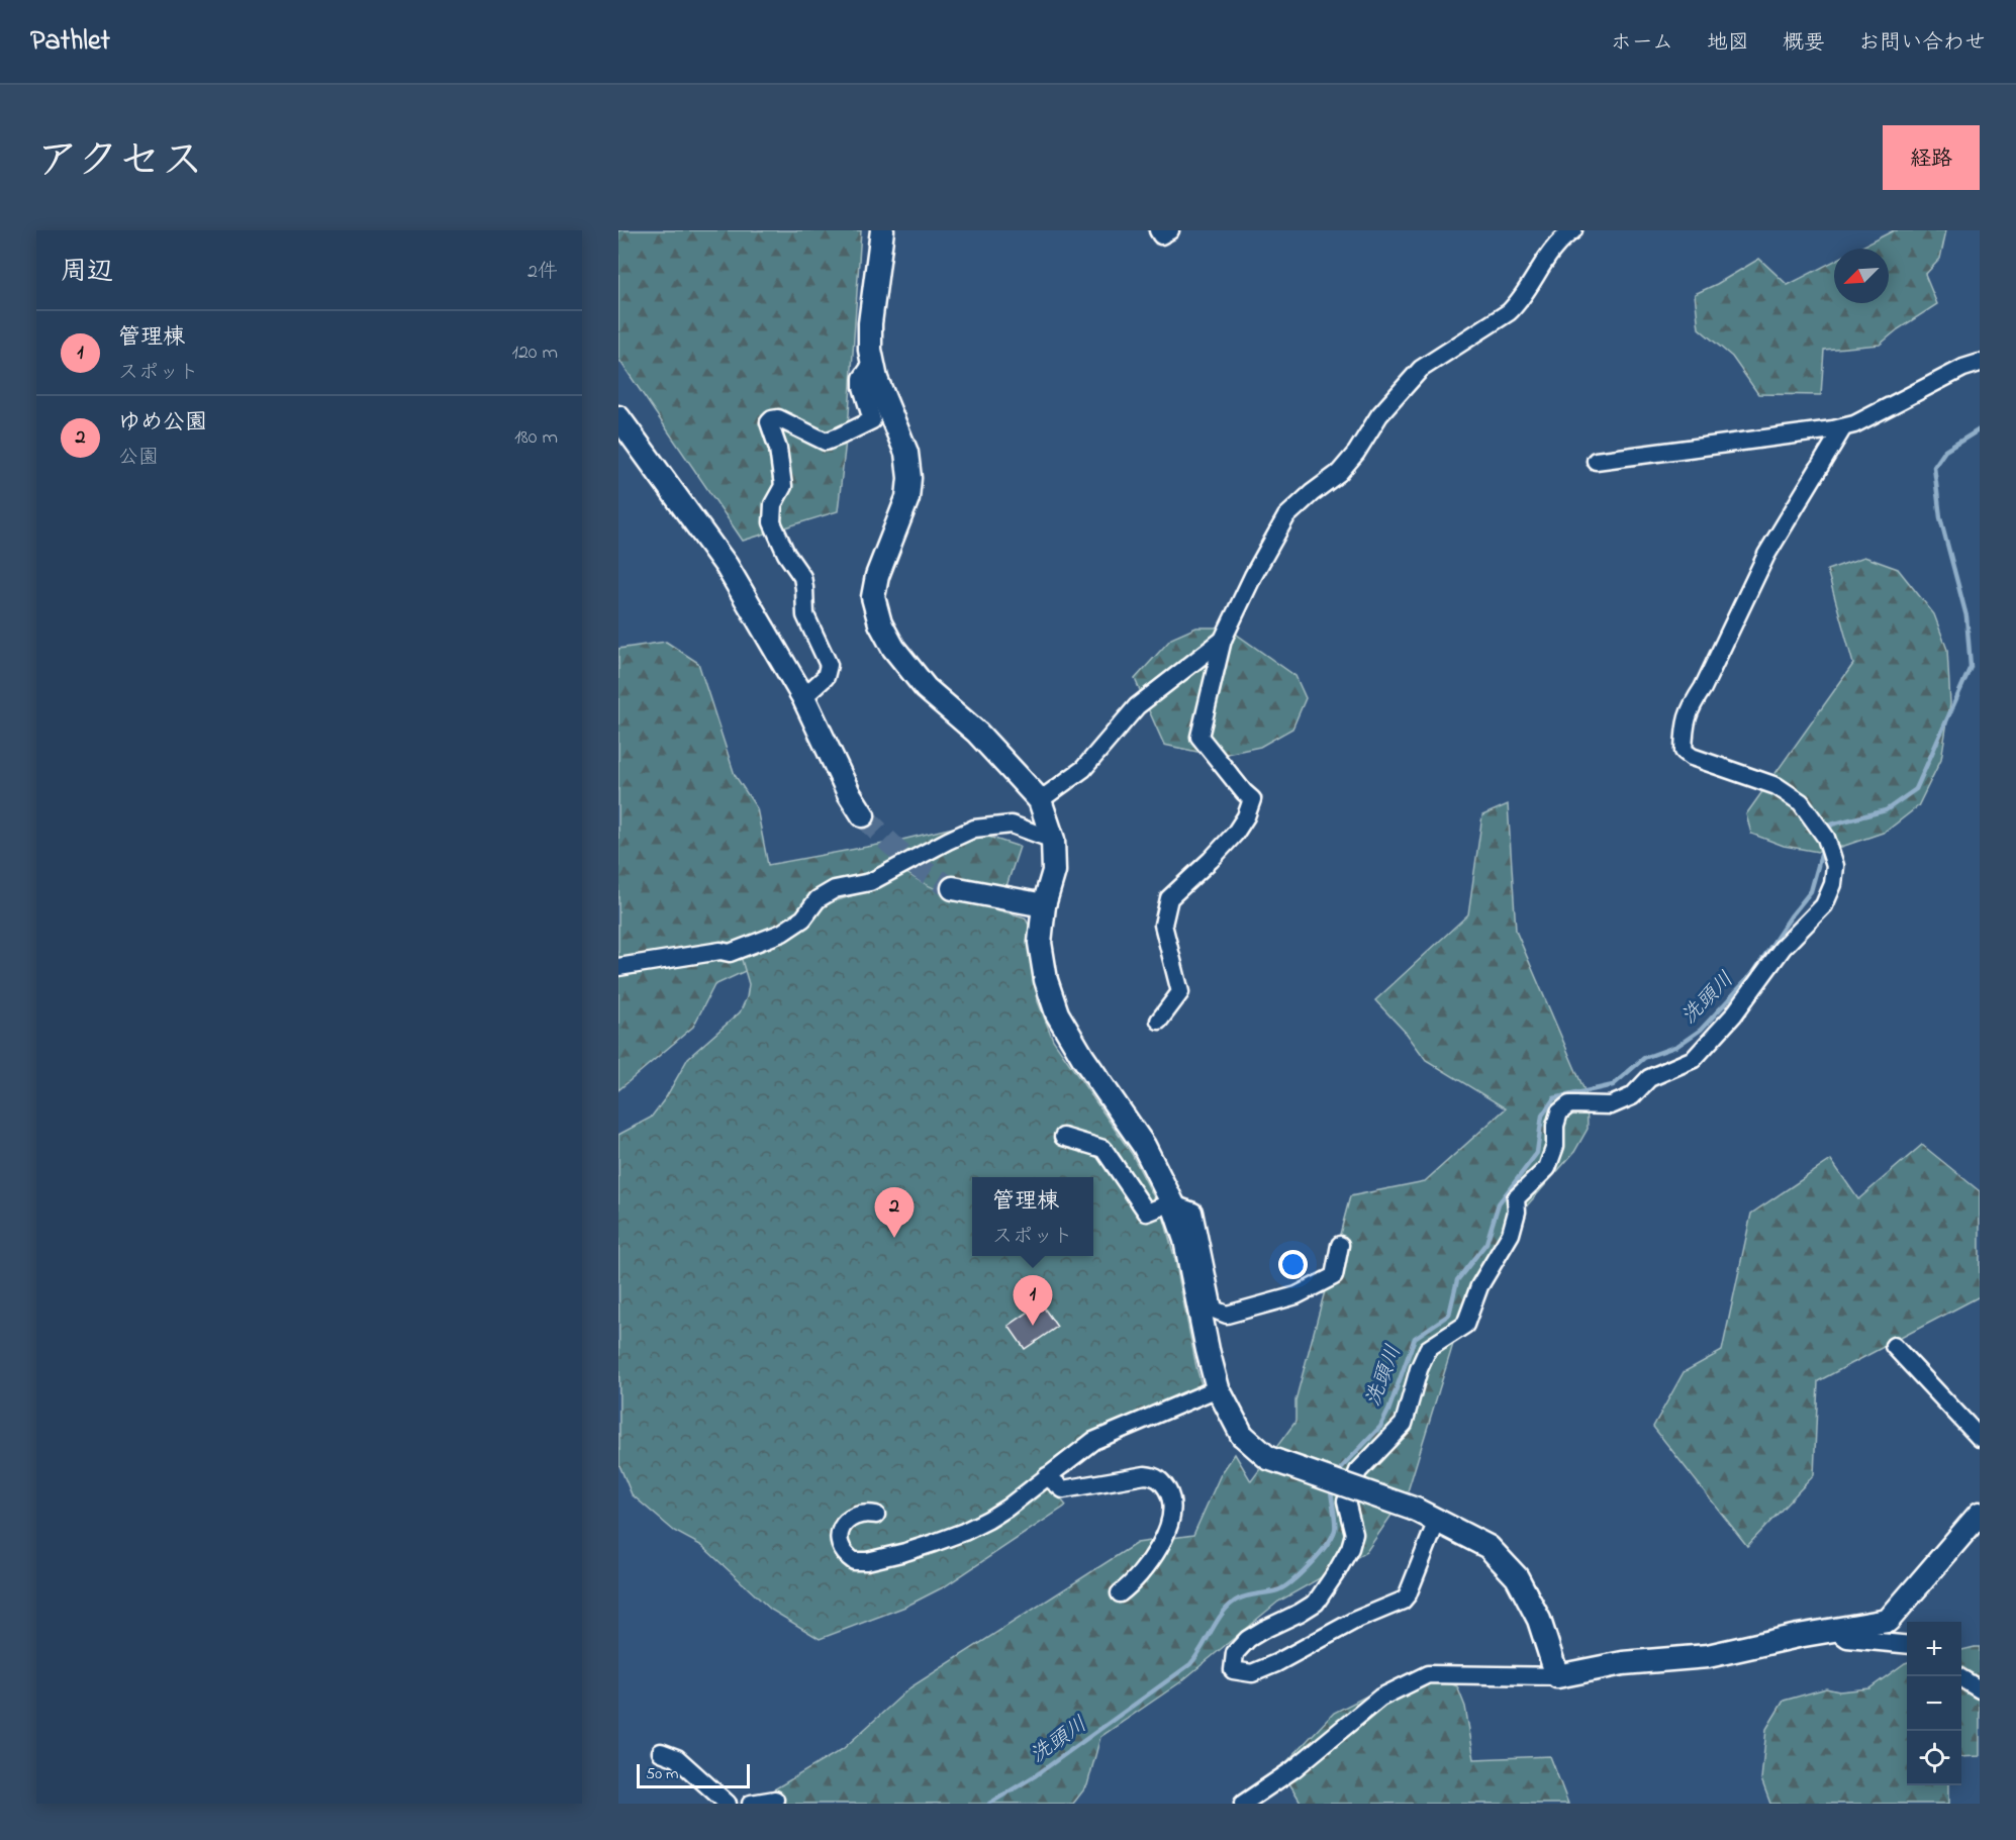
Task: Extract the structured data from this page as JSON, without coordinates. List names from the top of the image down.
{
  "water": ["洗頭川"],
  "scale_bar": "50 m",
  "north": "bottom left",
  "page": {
    "header": "Pathlet",
    "nav": [
      "ホーム",
      "地図",
      "概要",
      "お問い合わせ"
    ],
    "title": "アクセス",
    "buttons": "経路",
    "heading": ["周辺", "2件"],
    "list": [
      {
        "mark": "1",
        "name": "管理棟",
        "note": "スポット",
        "value": "120 m"
      },
      {
        "mark": "2",
        "name": "ゆめ公園",
        "note": "公園",
        "value": "180 m"
      }
    ],
    "popup": ["管理棟", "スポット"],
    "pins": ["2", "1"],
    "map_buttons": ["+", "−"],
    "scale": "50 m"
  }
}
